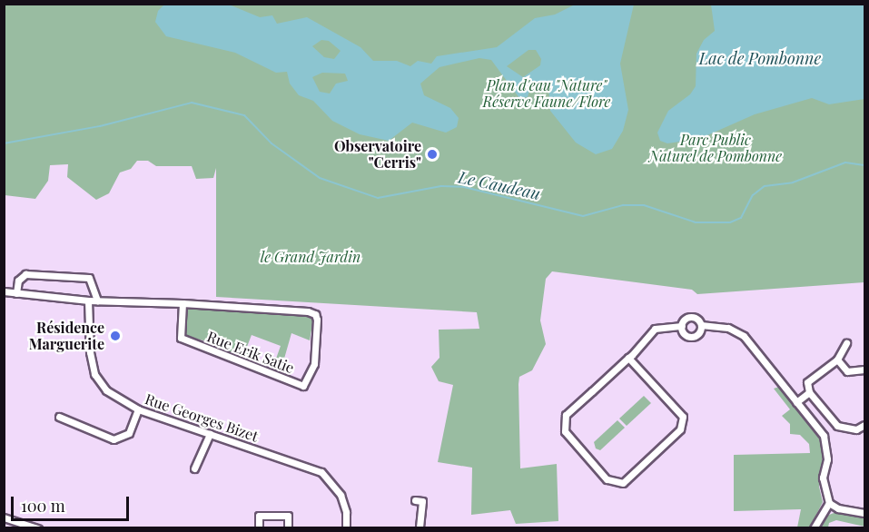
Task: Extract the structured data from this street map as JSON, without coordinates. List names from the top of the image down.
{
  "streets": {
    "street": ["Rue Erik Satie", "Rue Georges Bizet"]
  },
  "crossings": [
    ["Rue Erik Satie", "Rue Georges Bizet"]
  ],
  "water": ["Lac de Pombonne", "Le Caudeau"],
  "parks": ["Plan d'eau \"Nature\" Réserve Faune/Flore", "Parc Public Naturel de Pombonne", "le Grand Jardin"],
  "places": ["Observatoire \"Cerris\"", "Résidence Marguerite"],
  "scale_bar": "100 m"
}
